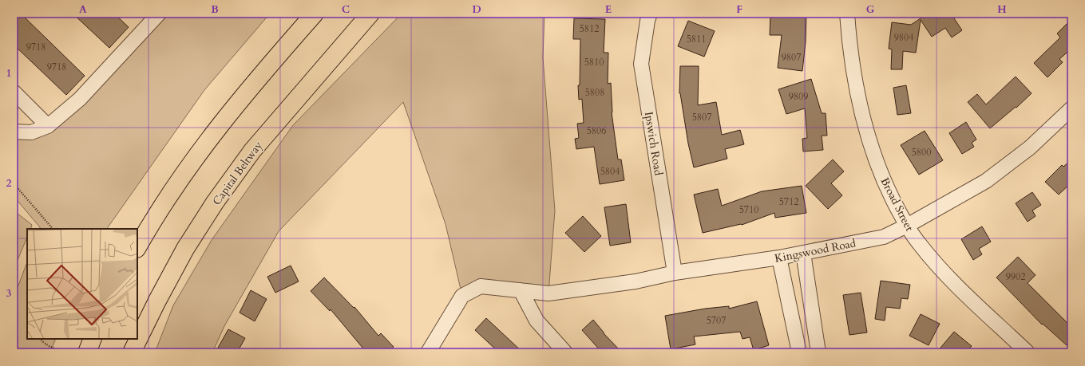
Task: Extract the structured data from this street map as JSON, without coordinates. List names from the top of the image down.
{
  "streets": {
    "highway": ["Capital Beltway"],
    "street": ["Ipswich Road", "Broad Street", "Kingswood Road"]
  },
  "crossings": [
    ["Ipswich Road", "Kingswood Road"],
    ["Broad Street", "Kingswood Road"]
  ],
  "house_numbers": [
    "5812",
    "9804",
    "5811",
    "9718",
    "9807",
    "5810",
    "9718",
    "5808",
    "9809",
    "5807",
    "5806",
    "5800",
    "5804",
    "5712",
    "5710",
    "9902",
    "5707"
  ],
  "grid": {
    "columns": [
      "A",
      "B",
      "C",
      "D",
      "E",
      "F",
      "G",
      "H"
    ],
    "rows": ["1", "2", "3"]
  }
}
